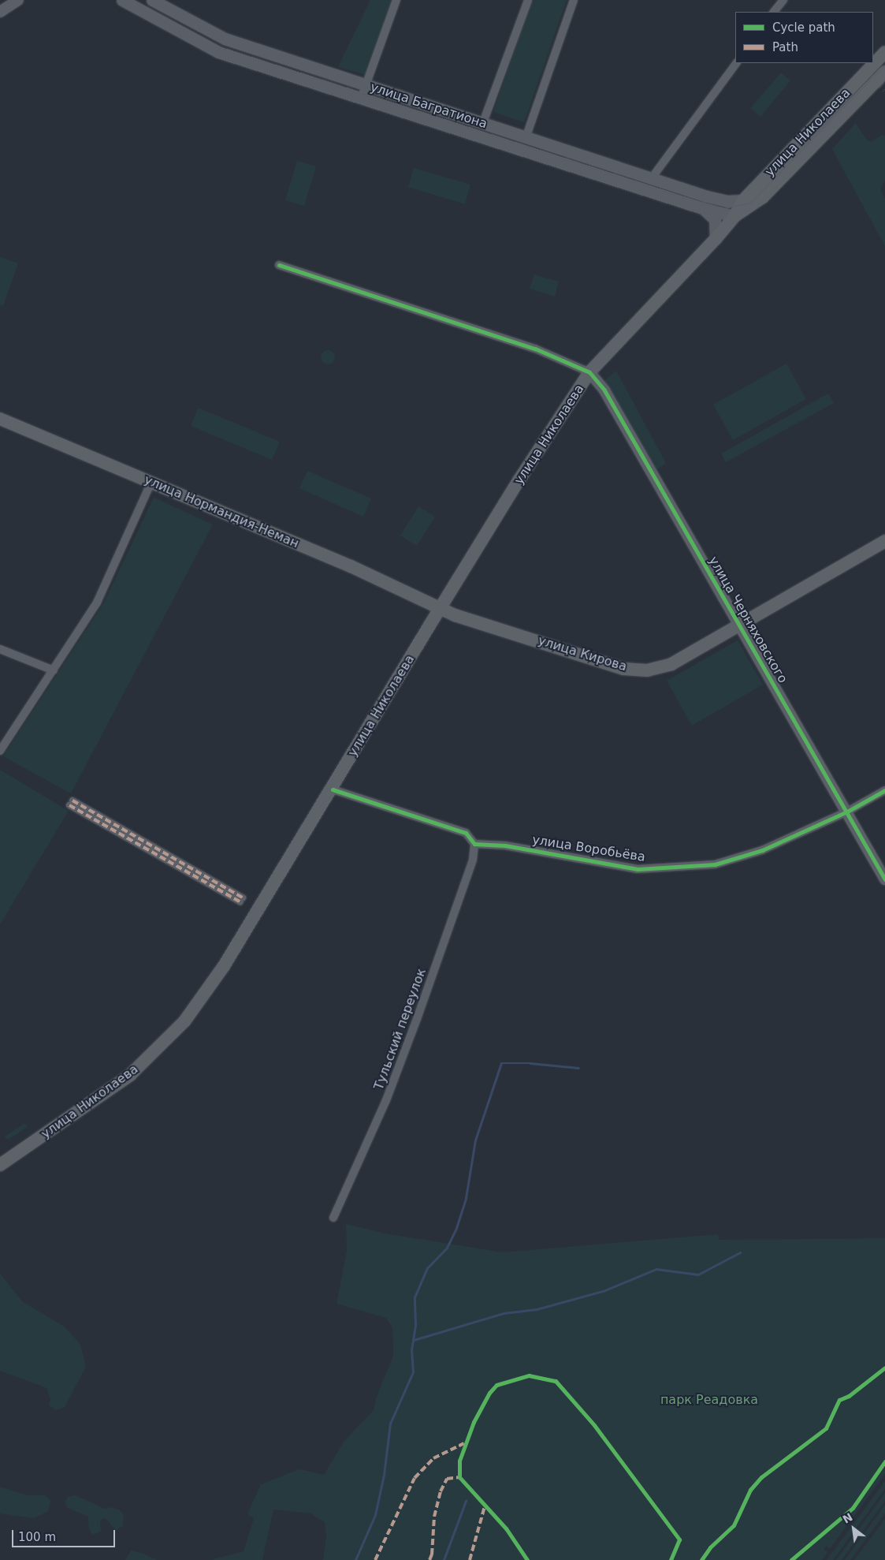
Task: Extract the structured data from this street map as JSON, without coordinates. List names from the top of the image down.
{
  "streets": {
    "main road": [
      "улица Багратиона",
      "улица Николаева",
      "улица Нормандия-Неман",
      "улица Кирова"
    ],
    "street": ["улица Черняховского", "улица Воробьёва", "Тульский переулок"]
  },
  "crossings": [
    ["улица Багратиона", "улица Николаева"],
    ["улица Николаева", "улица Нормандия-Неман"],
    ["улица Николаева", "улица Черняховского"],
    ["улица Николаева", "улица Кирова"],
    ["улица Нормандия-Неман", "улица Кирова"],
    ["улица Черняховского", "улица Кирова"],
    ["улица Черняховского", "улица Воробьёва"],
    ["улица Воробьёва", "Тульский переулок"]
  ],
  "parks": ["парк Реадовка"],
  "legend": ["Cycle path", "Path"],
  "scale_bar": "100 m",
  "north": "top left"
}
